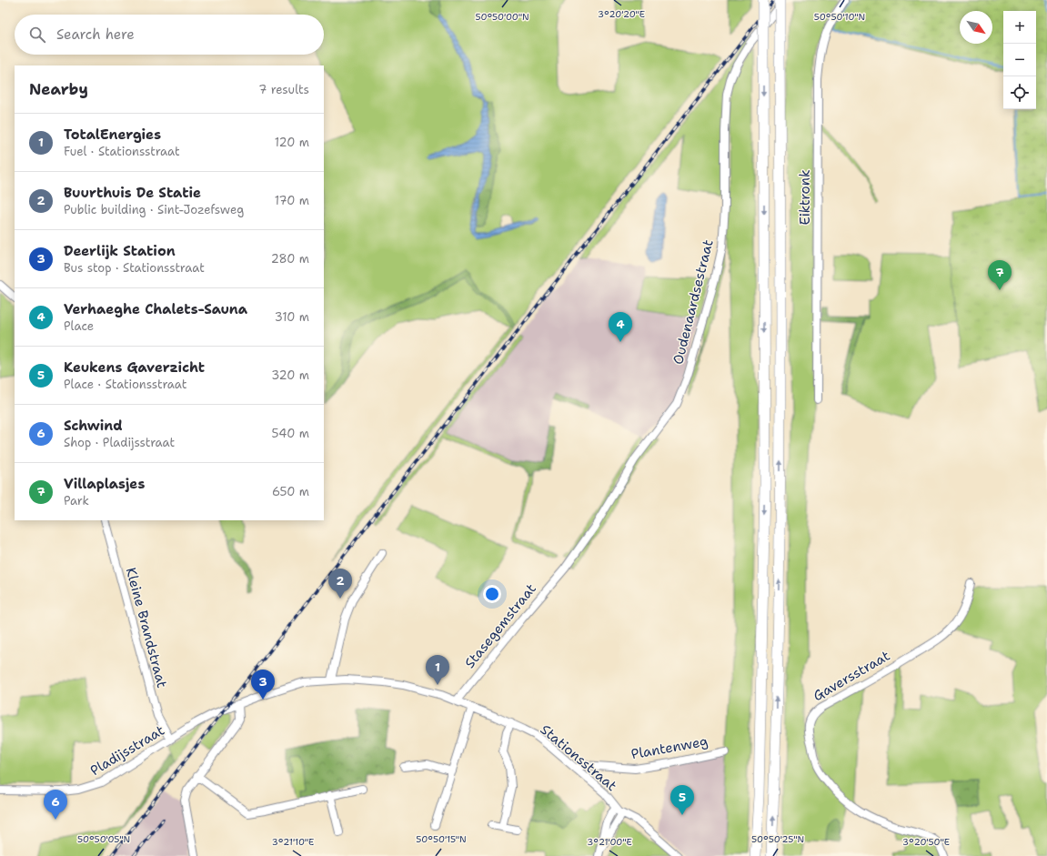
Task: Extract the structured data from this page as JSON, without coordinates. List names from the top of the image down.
{
  "streets": {
    "street": [
      "Eiktronk",
      "Oudenaardsestraat",
      "Stasegemstraat",
      "Kleine Brandstraat",
      "Gaversstraat",
      "Plantenweg",
      "Pladijsstraat",
      "Stationsstraat"
    ]
  },
  "crossings": [
    ["Oudenaardsestraat", "Stasegemstraat"],
    ["Stasegemstraat", "Stationsstraat"],
    ["Kleine Brandstraat", "Pladijsstraat"],
    ["Plantenweg", "Stationsstraat"],
    ["Pladijsstraat", "Stationsstraat"]
  ],
  "north": "bottom right",
  "page": {
    "map_buttons": ["+", "−"],
    "search": "Search here",
    "heading": ["Nearby", "7 results"],
    "list": [
      {
        "mark": "1",
        "name": "TotalEnergies",
        "note": "Fuel · Stationsstraat",
        "value": "120 m"
      },
      {
        "mark": "2",
        "name": "Buurthuis De Statie",
        "note": "Public building · Sint-Jozefsweg",
        "value": "170 m"
      },
      {
        "mark": "3",
        "name": "Deerlijk Station",
        "note": "Bus stop · Stationsstraat",
        "value": "280 m"
      },
      {
        "mark": "4",
        "name": "Verhaeghe Chalets-Sauna",
        "note": "Place",
        "value": "310 m"
      },
      {
        "mark": "5",
        "name": "Keukens Gaverzicht",
        "note": "Place · Stationsstraat",
        "value": "320 m"
      },
      {
        "mark": "6",
        "name": "Schwind",
        "note": "Shop · Pladijsstraat",
        "value": "540 m"
      },
      {
        "mark": "7",
        "name": "Villaplasjes",
        "note": "Park",
        "value": "650 m"
      }
    ],
    "pins": [
      "7",
      "4",
      "2",
      "1",
      "3",
      "5",
      "6"
    ]
  },
  "coordinates": [
    "3°20'20\"E",
    "50°50'00\"N",
    "50°50'10\"N",
    "50°50'05\"N",
    "50°50'15\"N",
    "50°50'25\"N",
    "3°21'10\"E",
    "3°21'00\"E",
    "3°20'50\"E"
  ]
}
